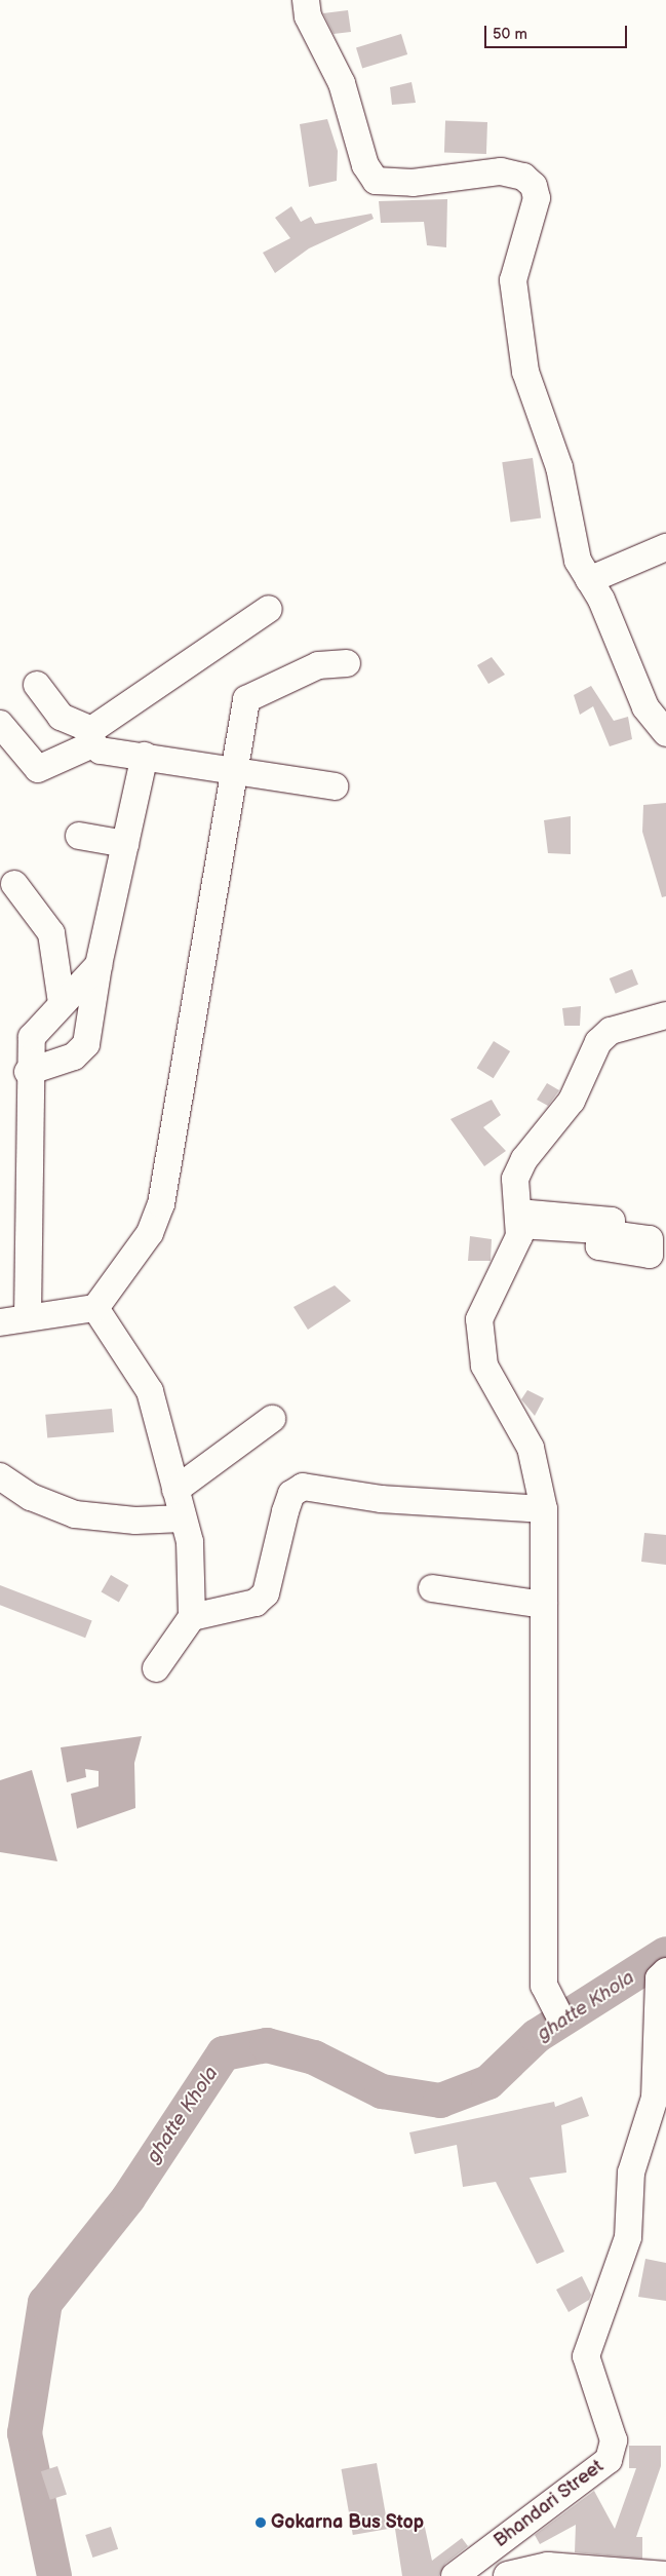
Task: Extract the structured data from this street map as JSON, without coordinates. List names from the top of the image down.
{
  "streets": {
    "street": ["Bhandari Street"]
  },
  "water": ["ghatte Khola"],
  "places": ["Gokarna Bus Stop"],
  "scale_bar": "50 m"
}
